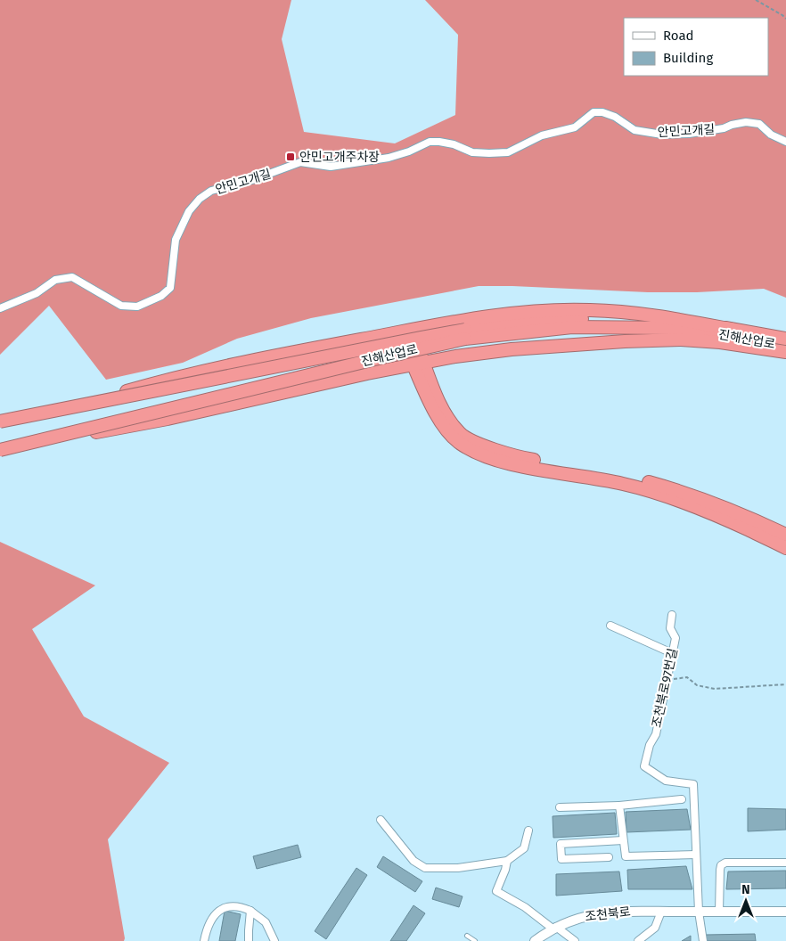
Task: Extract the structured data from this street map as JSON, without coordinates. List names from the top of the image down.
{
  "streets": {
    "highway": ["진해산업로"],
    "street": ["안민고개길", "조천북로97번길", "조천북로"]
  },
  "crossings": [
    ["조천북로97번길", "조천북로"]
  ],
  "places": {
    "transit": ["안민고개주차장"]
  },
  "legend": ["Road", "Building"],
  "north": "top"
}
